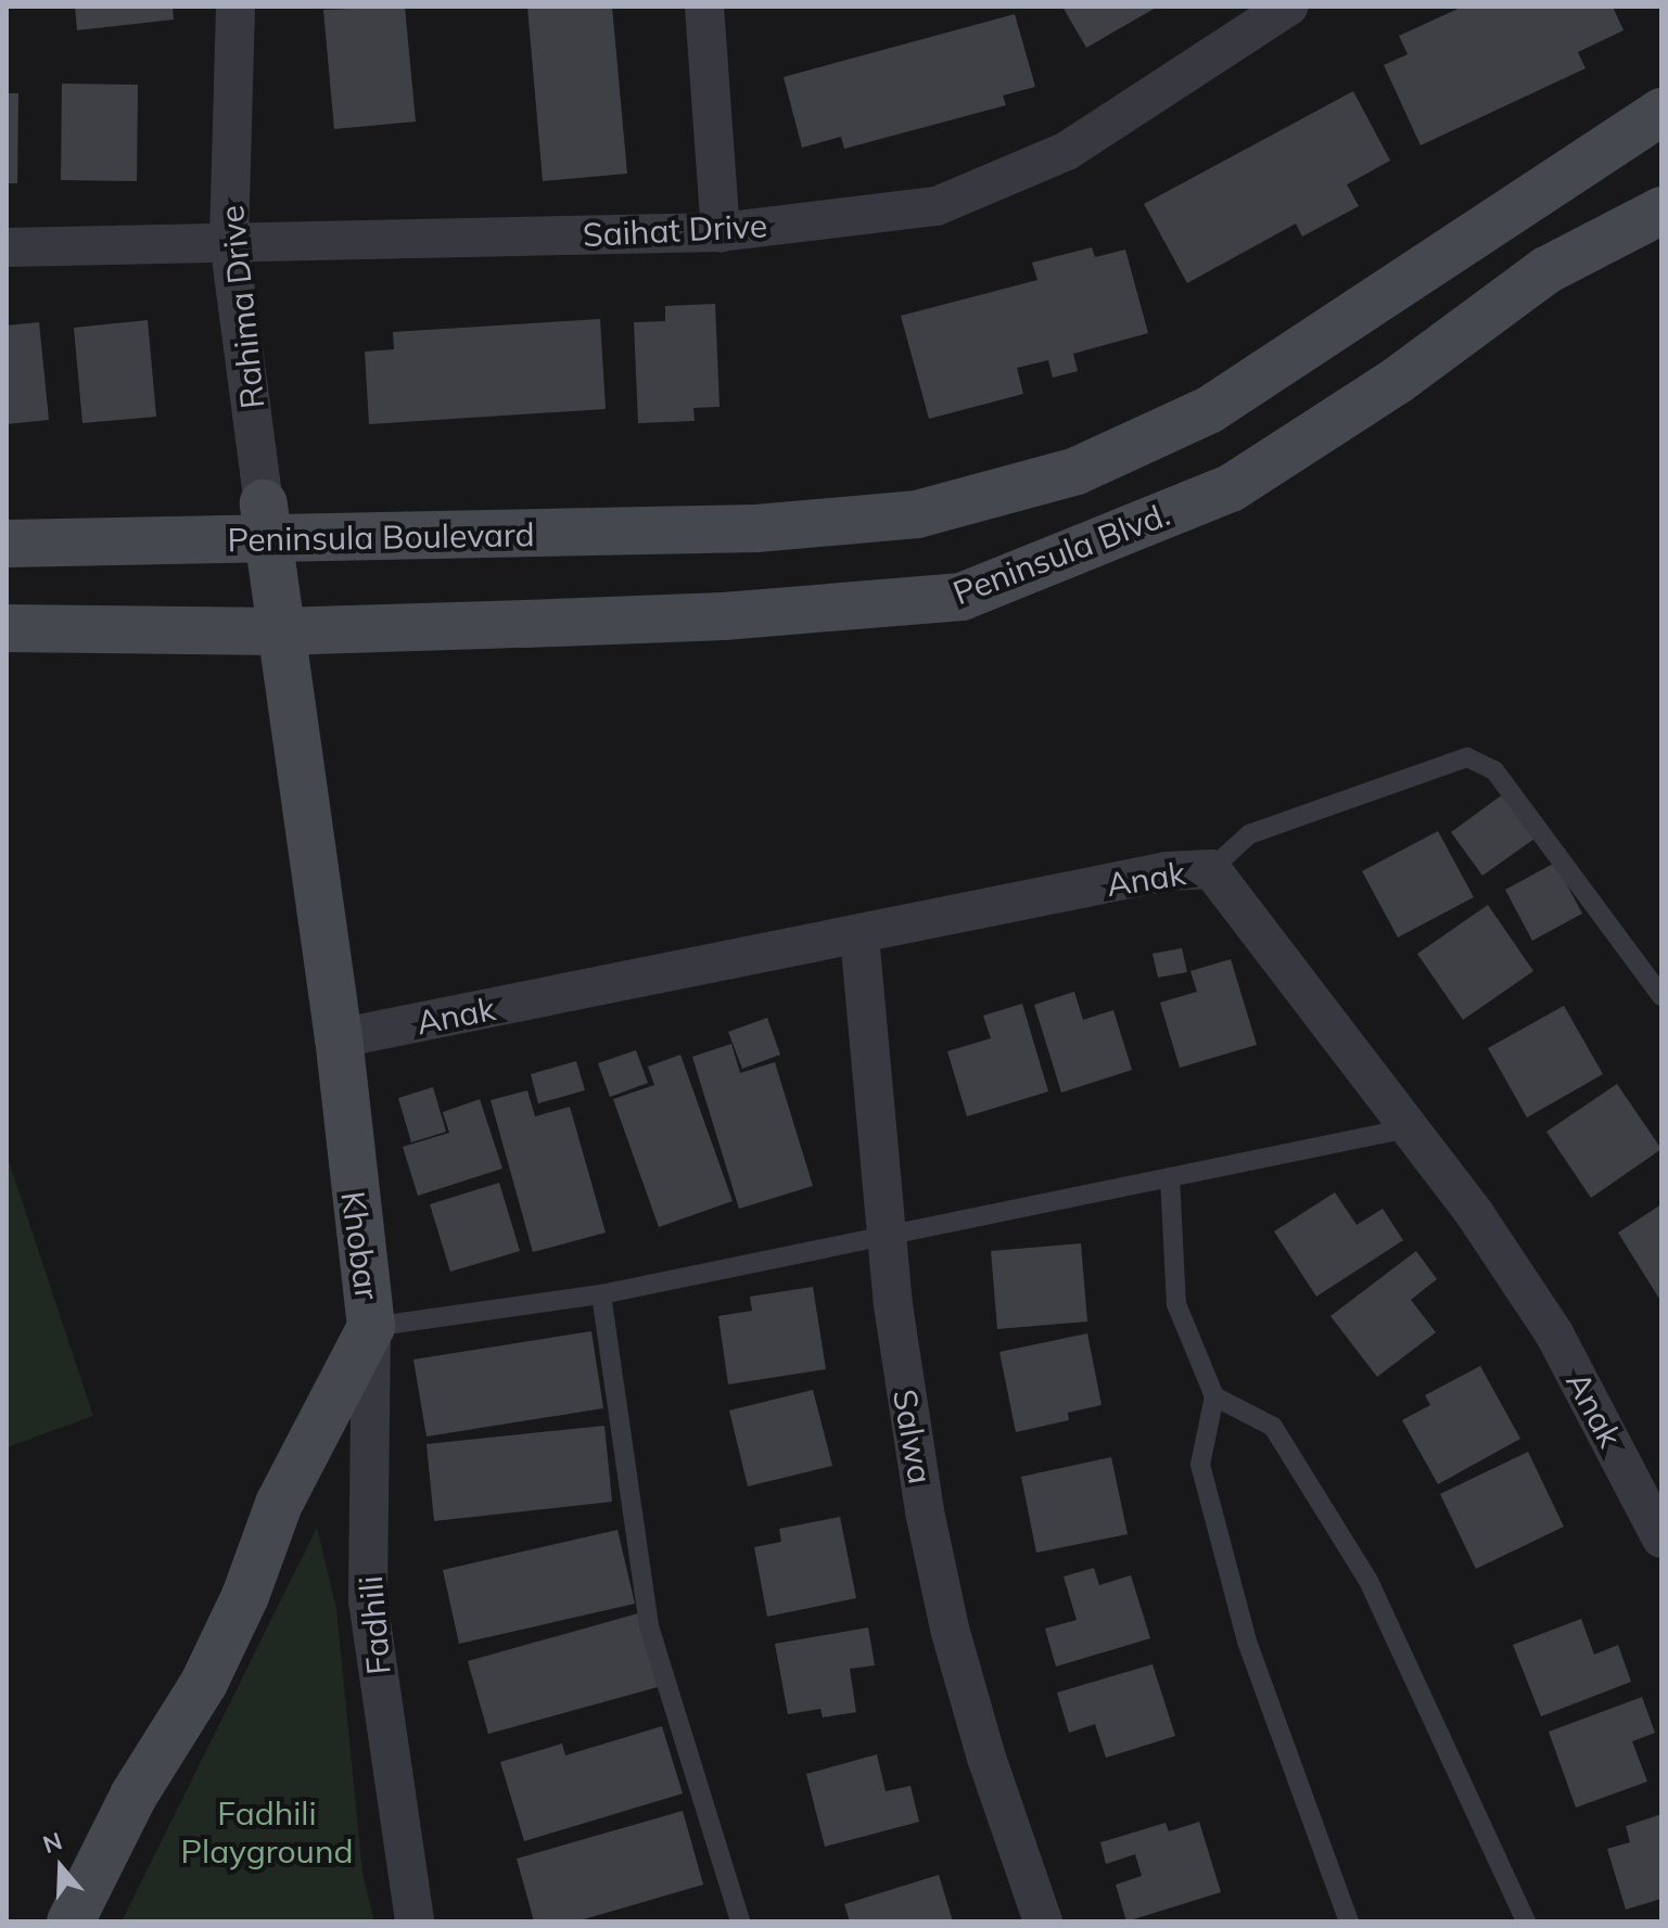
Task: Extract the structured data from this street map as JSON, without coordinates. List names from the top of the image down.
{
  "streets": {
    "main road": ["Peninsula Boulevard", "Peninsula Blvd.", "Khobar"],
    "street": [
      "Saihat Drive",
      "Rahima Drive",
      "Anak",
      "Salwa",
      "Fadhili"
    ]
  },
  "crossings": [
    ["Saihat Drive", "Rahima Drive"],
    ["Rahima Drive", "Peninsula Boulevard"],
    ["Rahima Drive", "Khobar"],
    ["Peninsula Boulevard", "Khobar"],
    ["Peninsula Blvd.", "Khobar"],
    ["Anak", "Khobar"],
    ["Anak", "Salwa"],
    ["Khobar", "Fadhili"]
  ],
  "parks": ["Fadhili Playground"],
  "north": "top"
}
